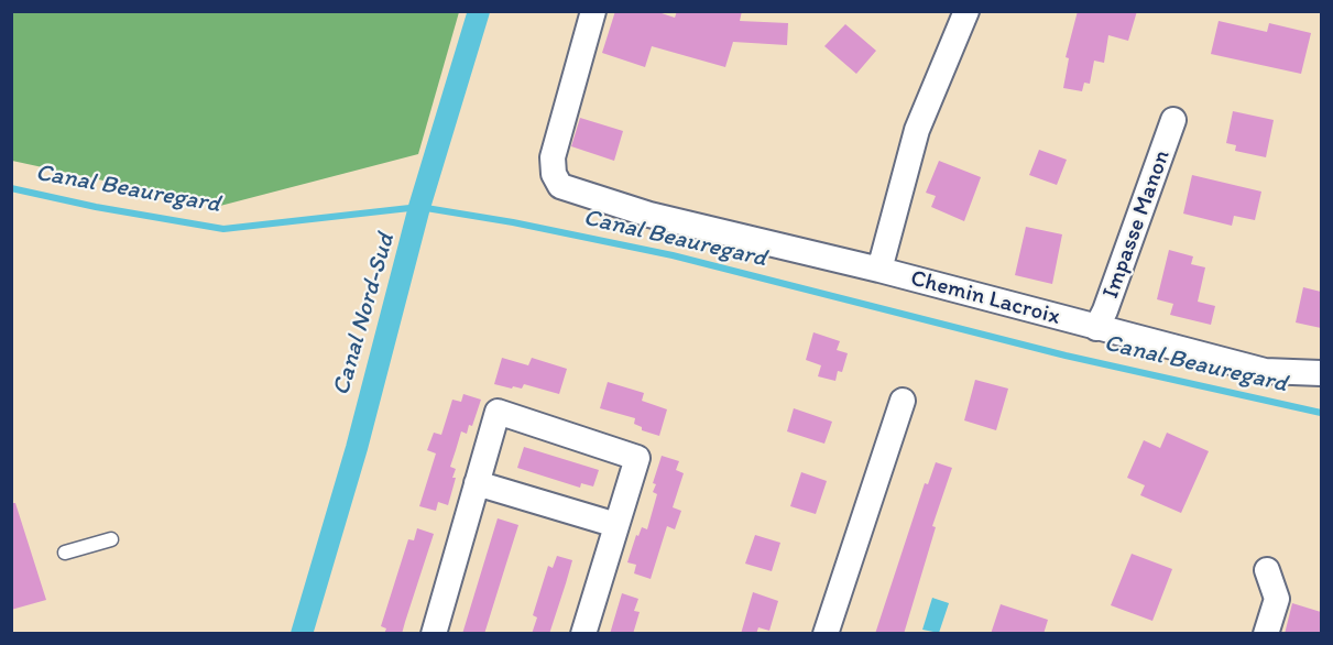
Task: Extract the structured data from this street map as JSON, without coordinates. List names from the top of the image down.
{
  "streets": {
    "street": ["Impasse Manon", "Chemin Lacroix"]
  },
  "crossings": [
    ["Impasse Manon", "Chemin Lacroix"]
  ],
  "water": ["Canal Beauregard", "Canal Nord-Sud"]
}
